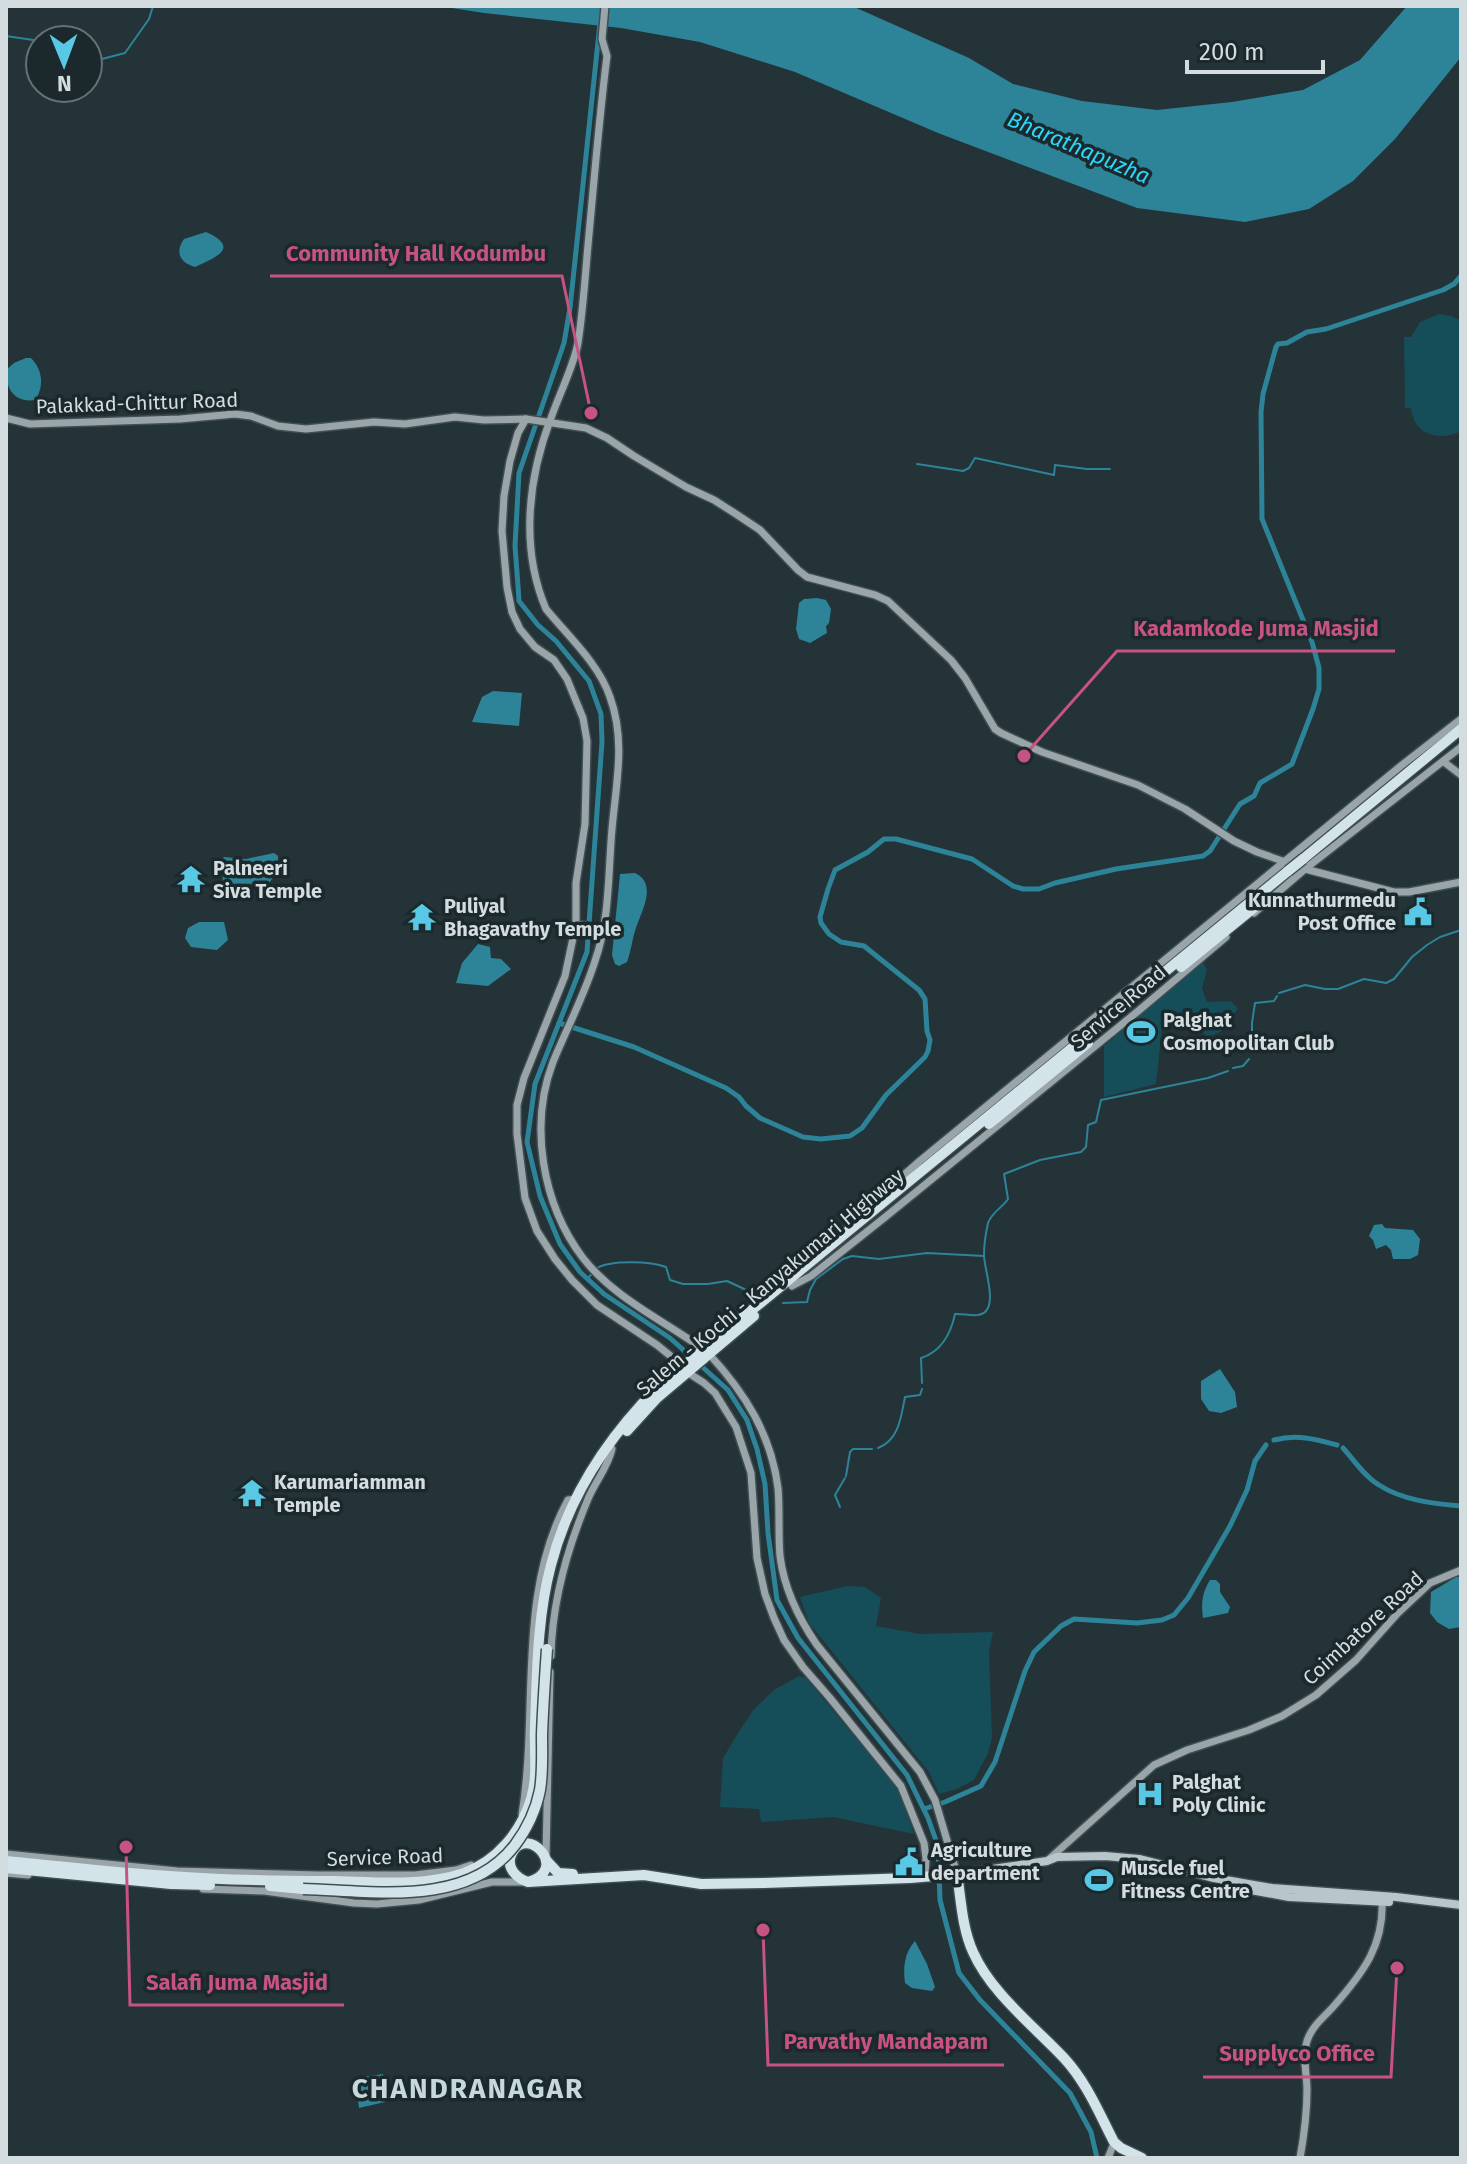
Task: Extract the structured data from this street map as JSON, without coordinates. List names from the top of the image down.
{
  "streets": {
    "highway": ["Salem - Kochi - Kanyakumari Highway"],
    "street": ["Palakkad-Chittur Road", "Service Road", "Coimbatore Road"]
  },
  "crossings": [
    ["Palakkad-Chittur Road", "Salem - Kochi - Kanyakumari Highway"],
    ["Service Road", "Salem - Kochi - Kanyakumari Highway"]
  ],
  "districts": ["CHANDRANAGAR"],
  "water": ["Bharathapuzha"],
  "places": {
    "other": [
      "Community Hall Kodumbu",
      "Kadamkode Juma Masjid",
      "Salafi Juma Masjid",
      "Parvathy Mandapam",
      "Supplyco Office"
    ],
    "temple": ["Palneeri Siva Temple", "Puliyal Bhagavathy Temple", "Karumariamman Temple"],
    "public building": ["Kunnathurmedu Post Office", "Agriculture department"],
    "sports": ["Palghat Cosmopolitan Club", "Muscle fuel Fitness Centre"],
    "hospital": ["Palghat Poly Clinic"]
  },
  "scale_bar": "200 m",
  "north": "bottom"
}
